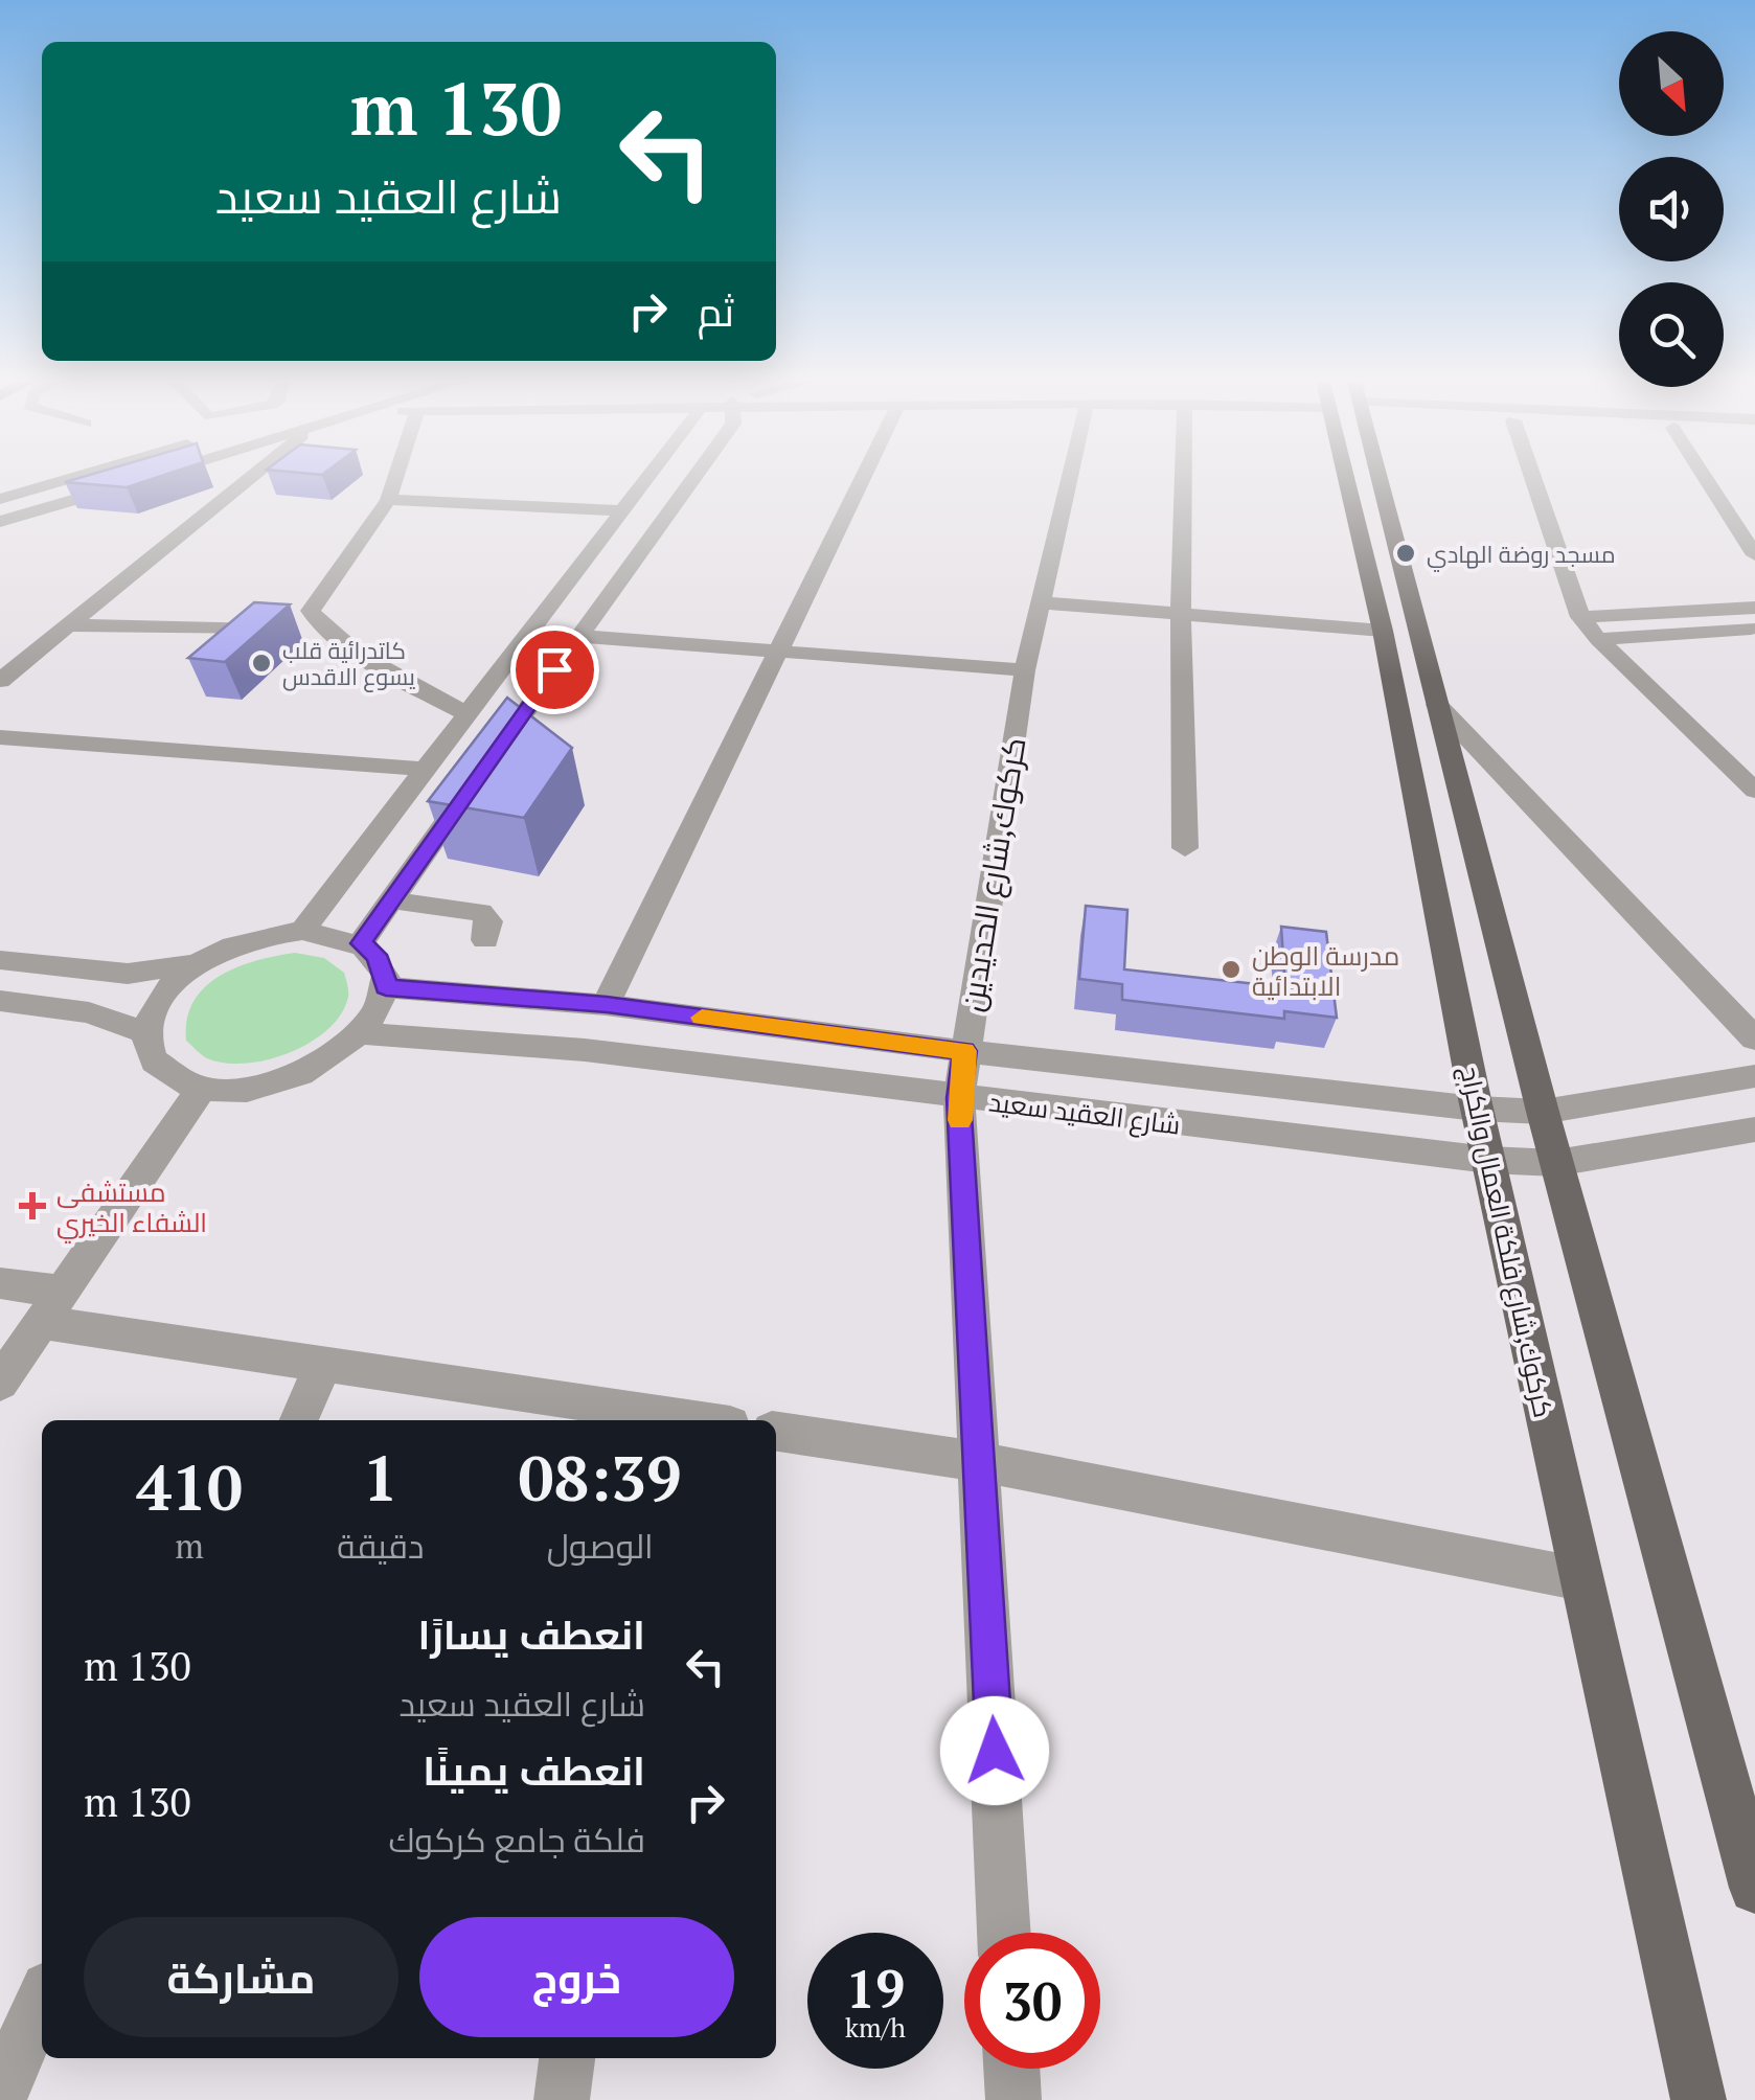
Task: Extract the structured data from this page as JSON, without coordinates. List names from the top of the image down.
{
  "streets": {
    "main road": ["كركوك,شارع فلكة العمال والكراج"],
    "street": ["كركوك,شارع الحديدين", "شارع العقيد سعيد"]
  },
  "crossings": [
    ["كركوك,شارع الحديدين", "شارع العقيد سعيد"],
    ["شارع العقيد سعيد", "كركوك,شارع فلكة العمال والكراج"]
  ],
  "places": {
    "other": ["مسجد روضة الهادي", "كاتدرائية قلب يسوع الاقدس", "مدرسة الوطن الابتدائية"],
    "health": ["مستشفى الشفاء الخيري"]
  },
  "north": "bottom right",
  "page": {
    "turn": ["130 m", "شارع العقيد سعيد"],
    "then": "ثم",
    "eta": [
      "08:39",
      "الوصول",
      "1",
      "دقيقة",
      "410",
      "m"
    ],
    "list": [
      {
        "name": "انعطف يسارًا",
        "note": "شارع العقيد سعيد",
        "value": "130 m"
      },
      {
        "name": "انعطف يمينًا",
        "note": "فلكة جامع كركوك",
        "value": "130 m"
      }
    ],
    "buttons": ["خروج", "مشاركة"],
    "speed": "19 km/h",
    "limit": "30"
  }
}
